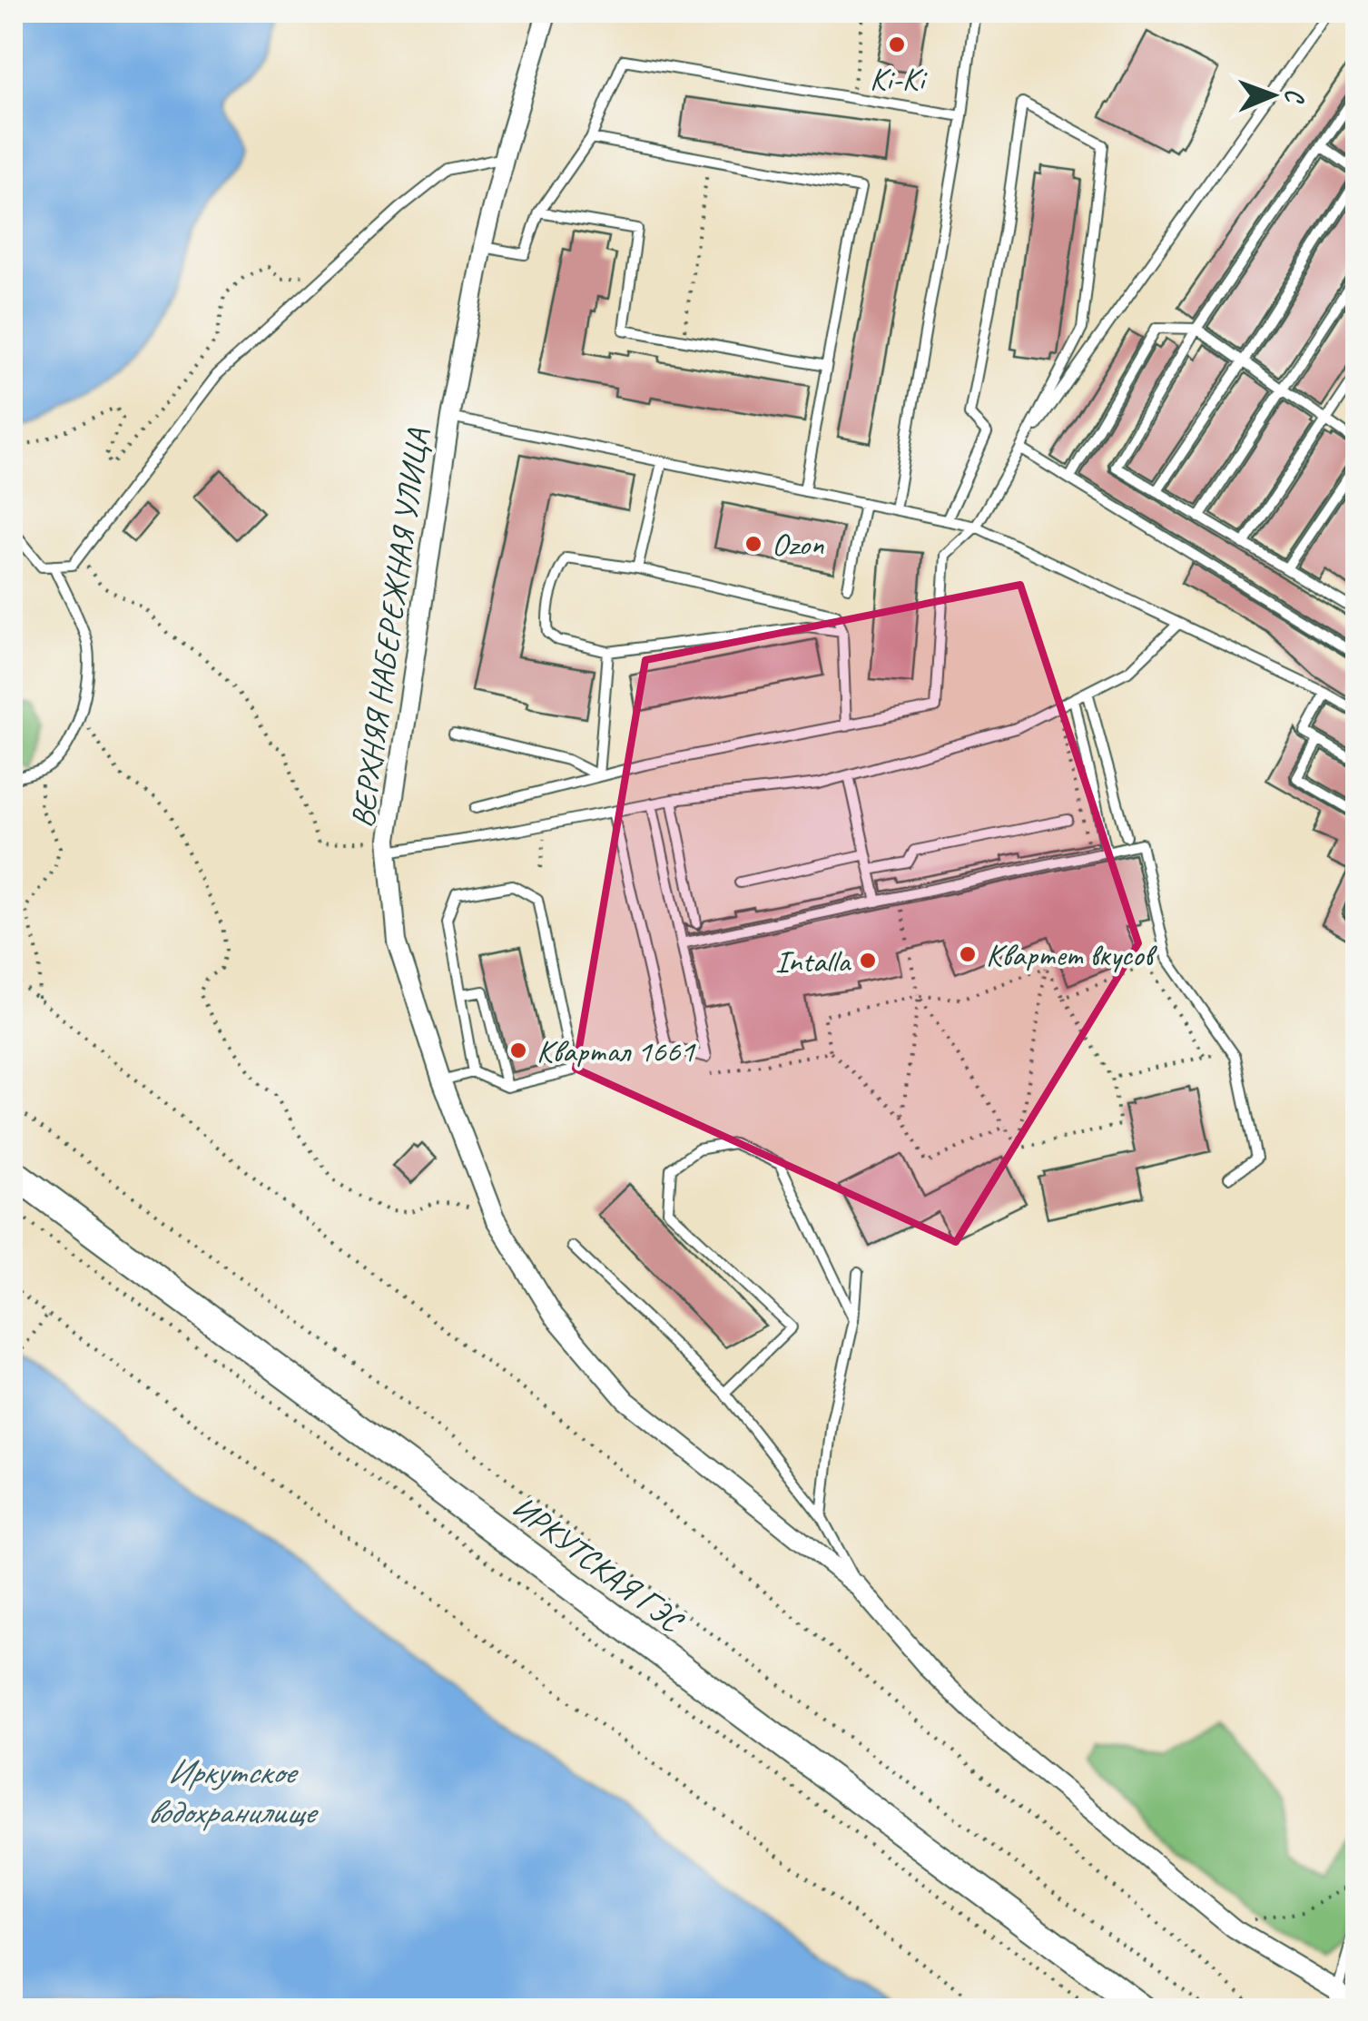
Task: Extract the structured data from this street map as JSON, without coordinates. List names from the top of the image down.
{
  "streets": {
    "main road": ["ИРКУТСКАЯ ГЭС"],
    "street": ["ВЕРХНЯЯ НАБЕРЕЖНАЯ УЛИЦА"]
  },
  "water": ["Иркутское водохранилище"],
  "places": [
    "Ki-Ki",
    "Ozon",
    "Квартет вкусов",
    "Intalla",
    "Квартал 1661"
  ],
  "north": "right"
}
